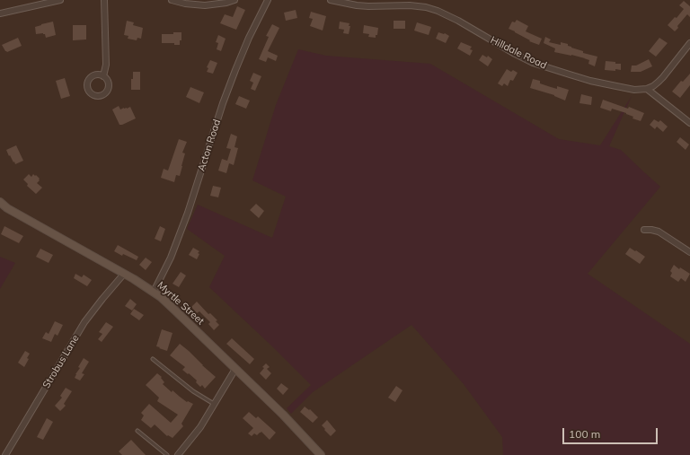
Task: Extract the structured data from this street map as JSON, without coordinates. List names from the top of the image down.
{
  "streets": {
    "street": [
      "Hilldale Road",
      "Acton Road",
      "Myrtle Street",
      "Strobus Lane"
    ]
  },
  "crossings": [
    ["Acton Road", "Myrtle Street"],
    ["Myrtle Street", "Strobus Lane"]
  ],
  "scale_bar": "100 m"
}
